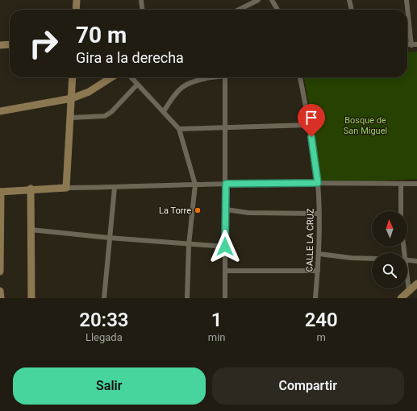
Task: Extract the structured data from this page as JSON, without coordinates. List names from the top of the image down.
{
  "streets": {
    "street": ["CALLE LA CRUZ"]
  },
  "parks": ["Bosque de San Miguel"],
  "places": ["La Torre"],
  "north": "top",
  "page": {
    "turn": ["70 m", "Gira a la derecha"],
    "eta": [
      "20:33",
      "Llegada",
      "1",
      "min",
      "240",
      "m"
    ],
    "buttons": ["Salir", "Compartir"]
  }
}
